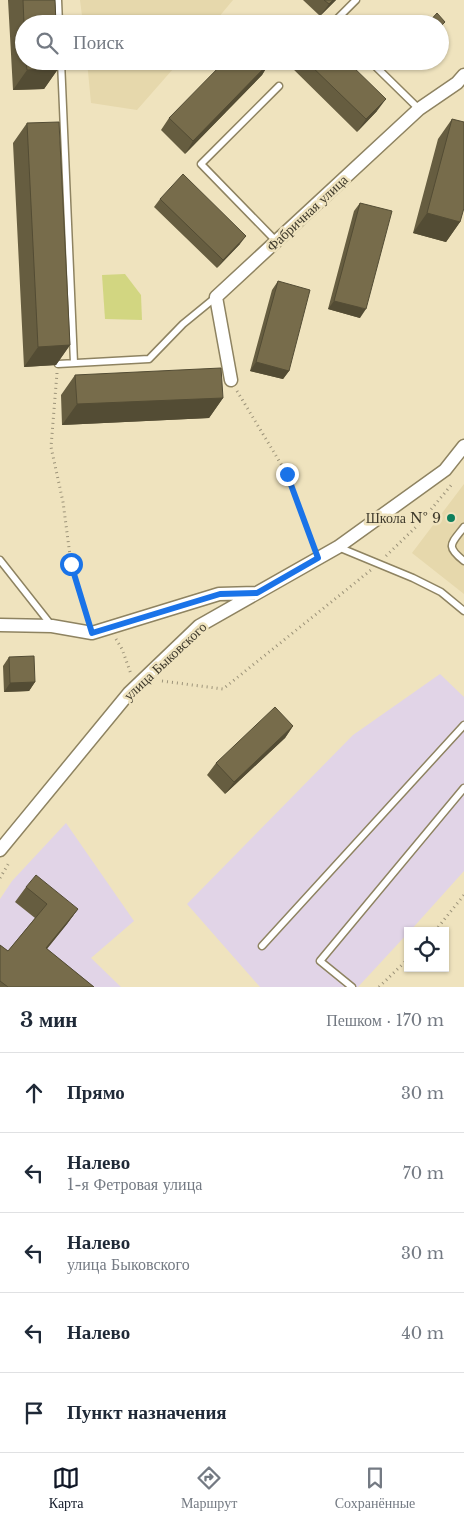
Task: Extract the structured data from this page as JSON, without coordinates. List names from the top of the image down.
{
  "streets": {
    "street": ["Фабричная улица", "улица Быковского"]
  },
  "places": ["Школа № 9"],
  "page": {
    "search": "Поиск",
    "heading": ["3 мин", "Пешком · 170 m"],
    "list": [
      ["Прямо", "30 m"],
      ["Налево", "1-я Фетровая улица", "70 m"],
      ["Налево", "улица Быковского", "30 m"],
      ["Налево", "40 m"],
      "Пункт назначения"
    ],
    "nav": ["Карта", "Маршрут", "Сохранённые"]
  }
}
